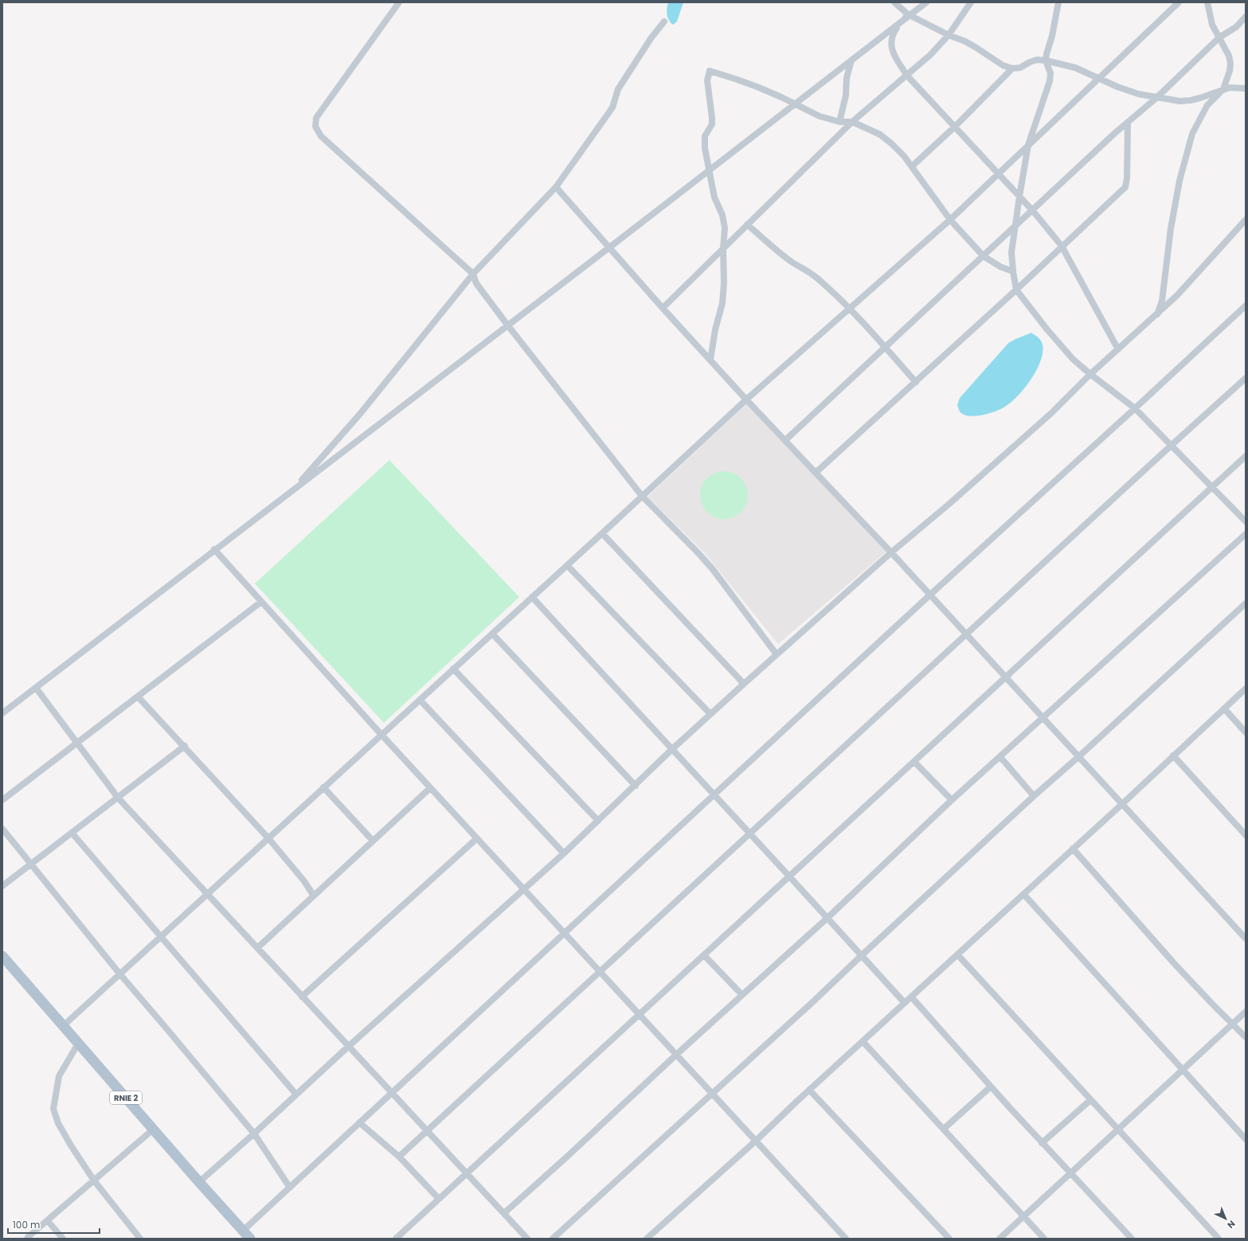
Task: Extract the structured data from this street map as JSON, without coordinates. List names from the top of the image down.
{
  "streets": {
    "main road": ["RNIE 2"]
  },
  "scale_bar": "100 m",
  "north": "bottom right"
}
